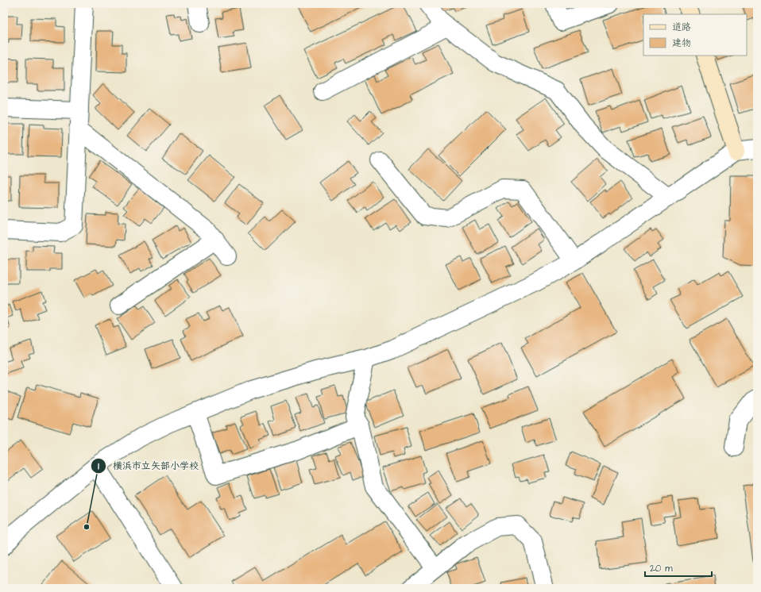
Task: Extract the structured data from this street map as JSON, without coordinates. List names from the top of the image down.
{
  "places": ["横浜市立矢部小学校"],
  "legend": ["道路", "建物"],
  "scale_bar": "20 m"
}
